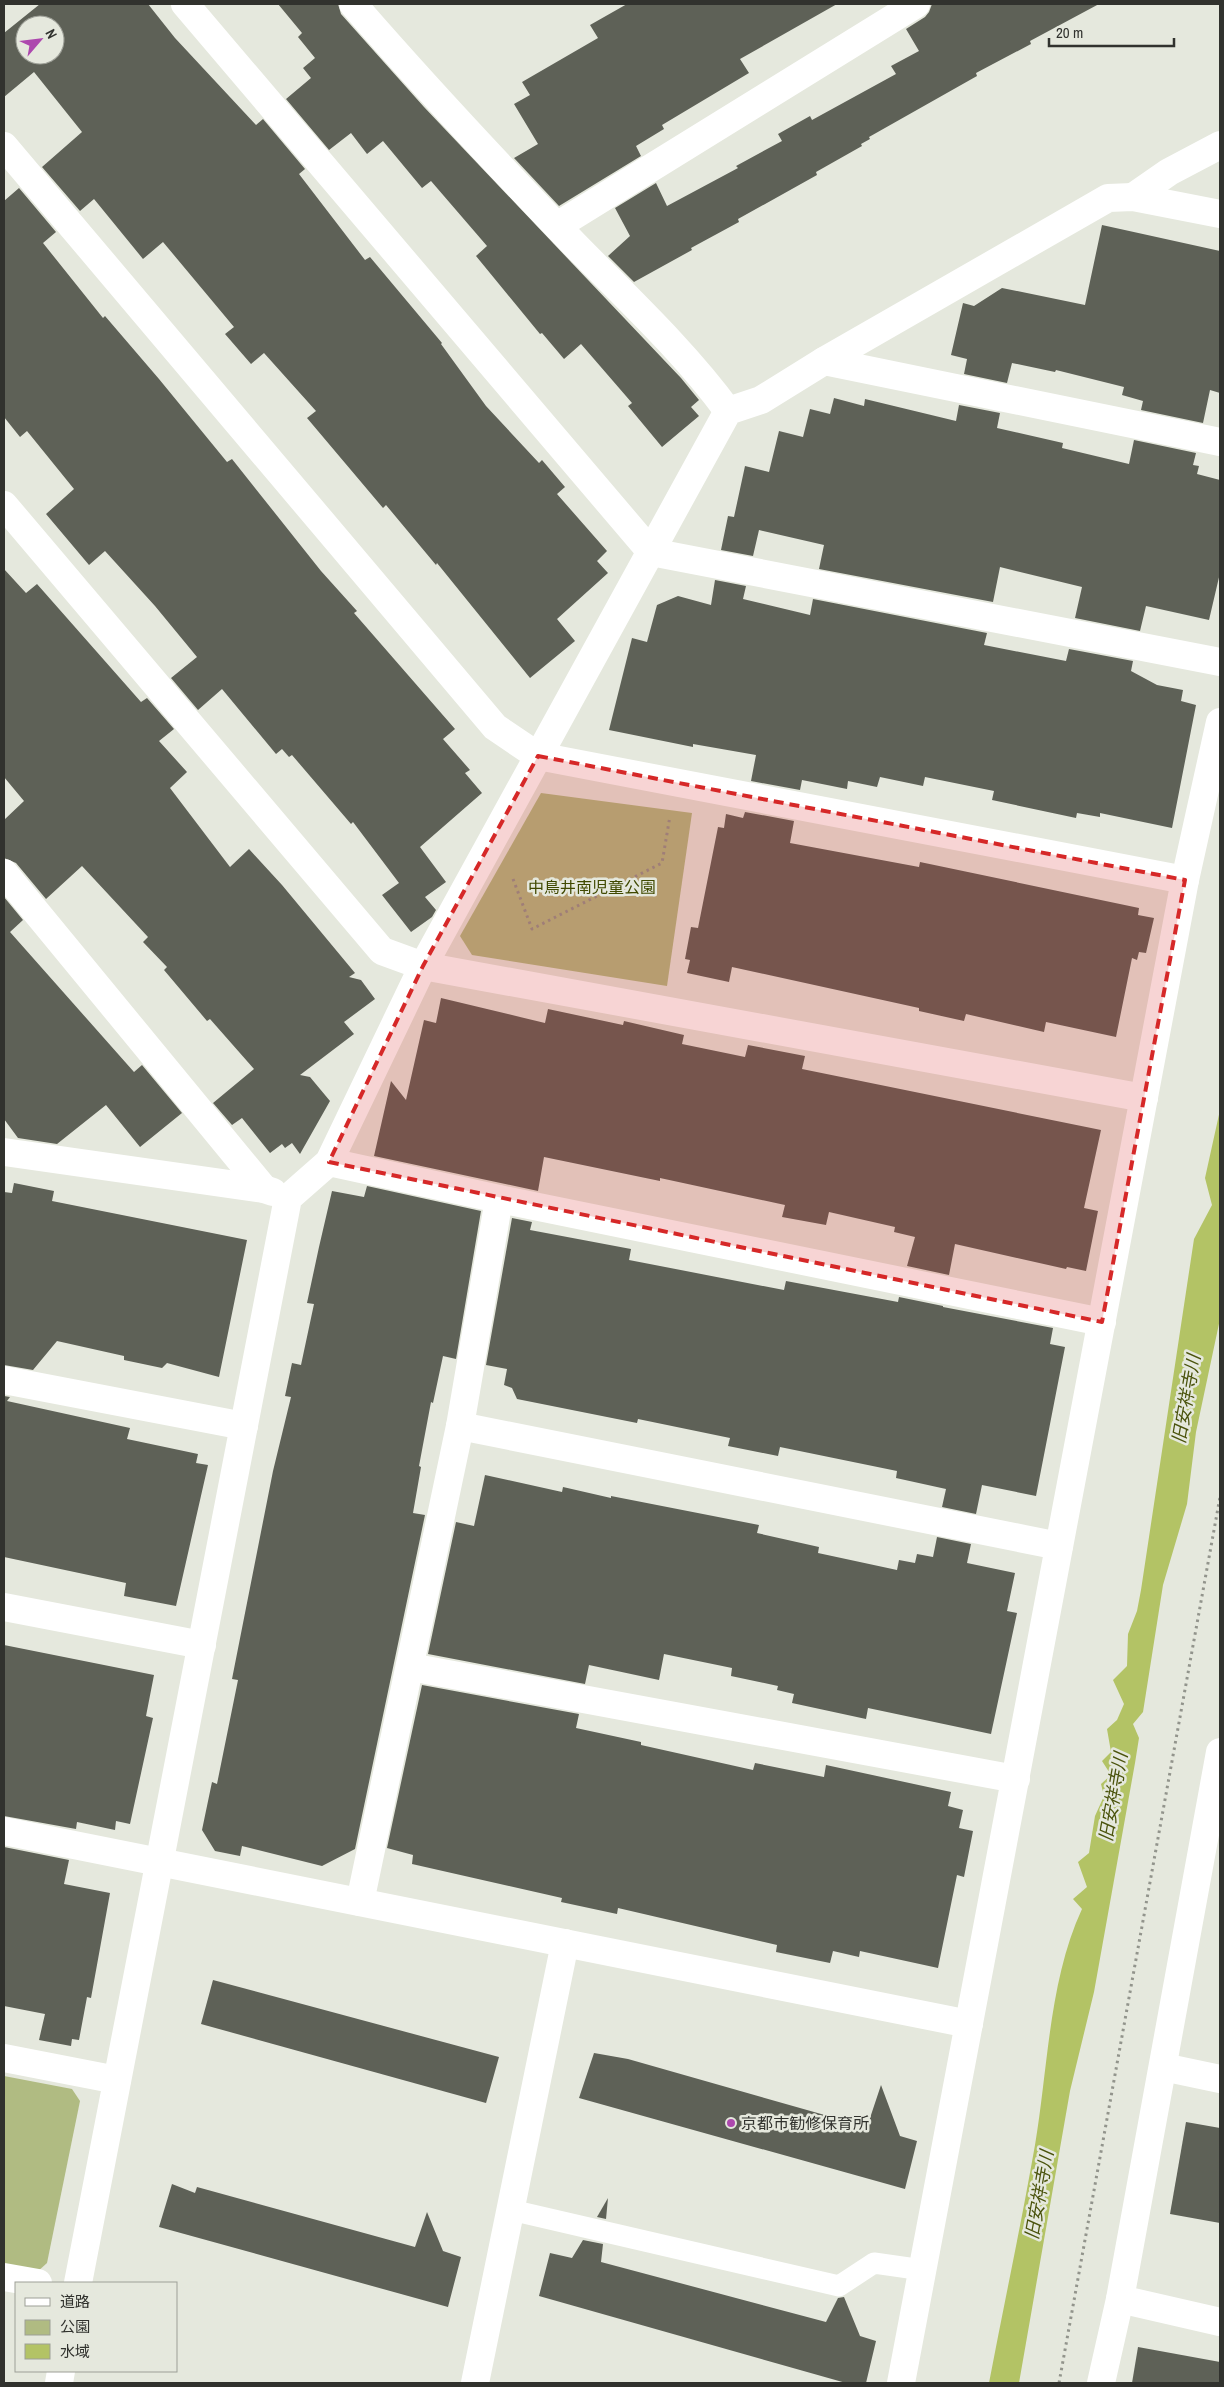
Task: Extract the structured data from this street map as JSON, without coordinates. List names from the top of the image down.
{
  "water": ["旧安祥寺川"],
  "parks": ["中鳥井南児童公園"],
  "places": ["京都市勧修保育所"],
  "legend": ["道路", "公園", "水域"],
  "scale_bar": "20 m",
  "north": "top right"
}
